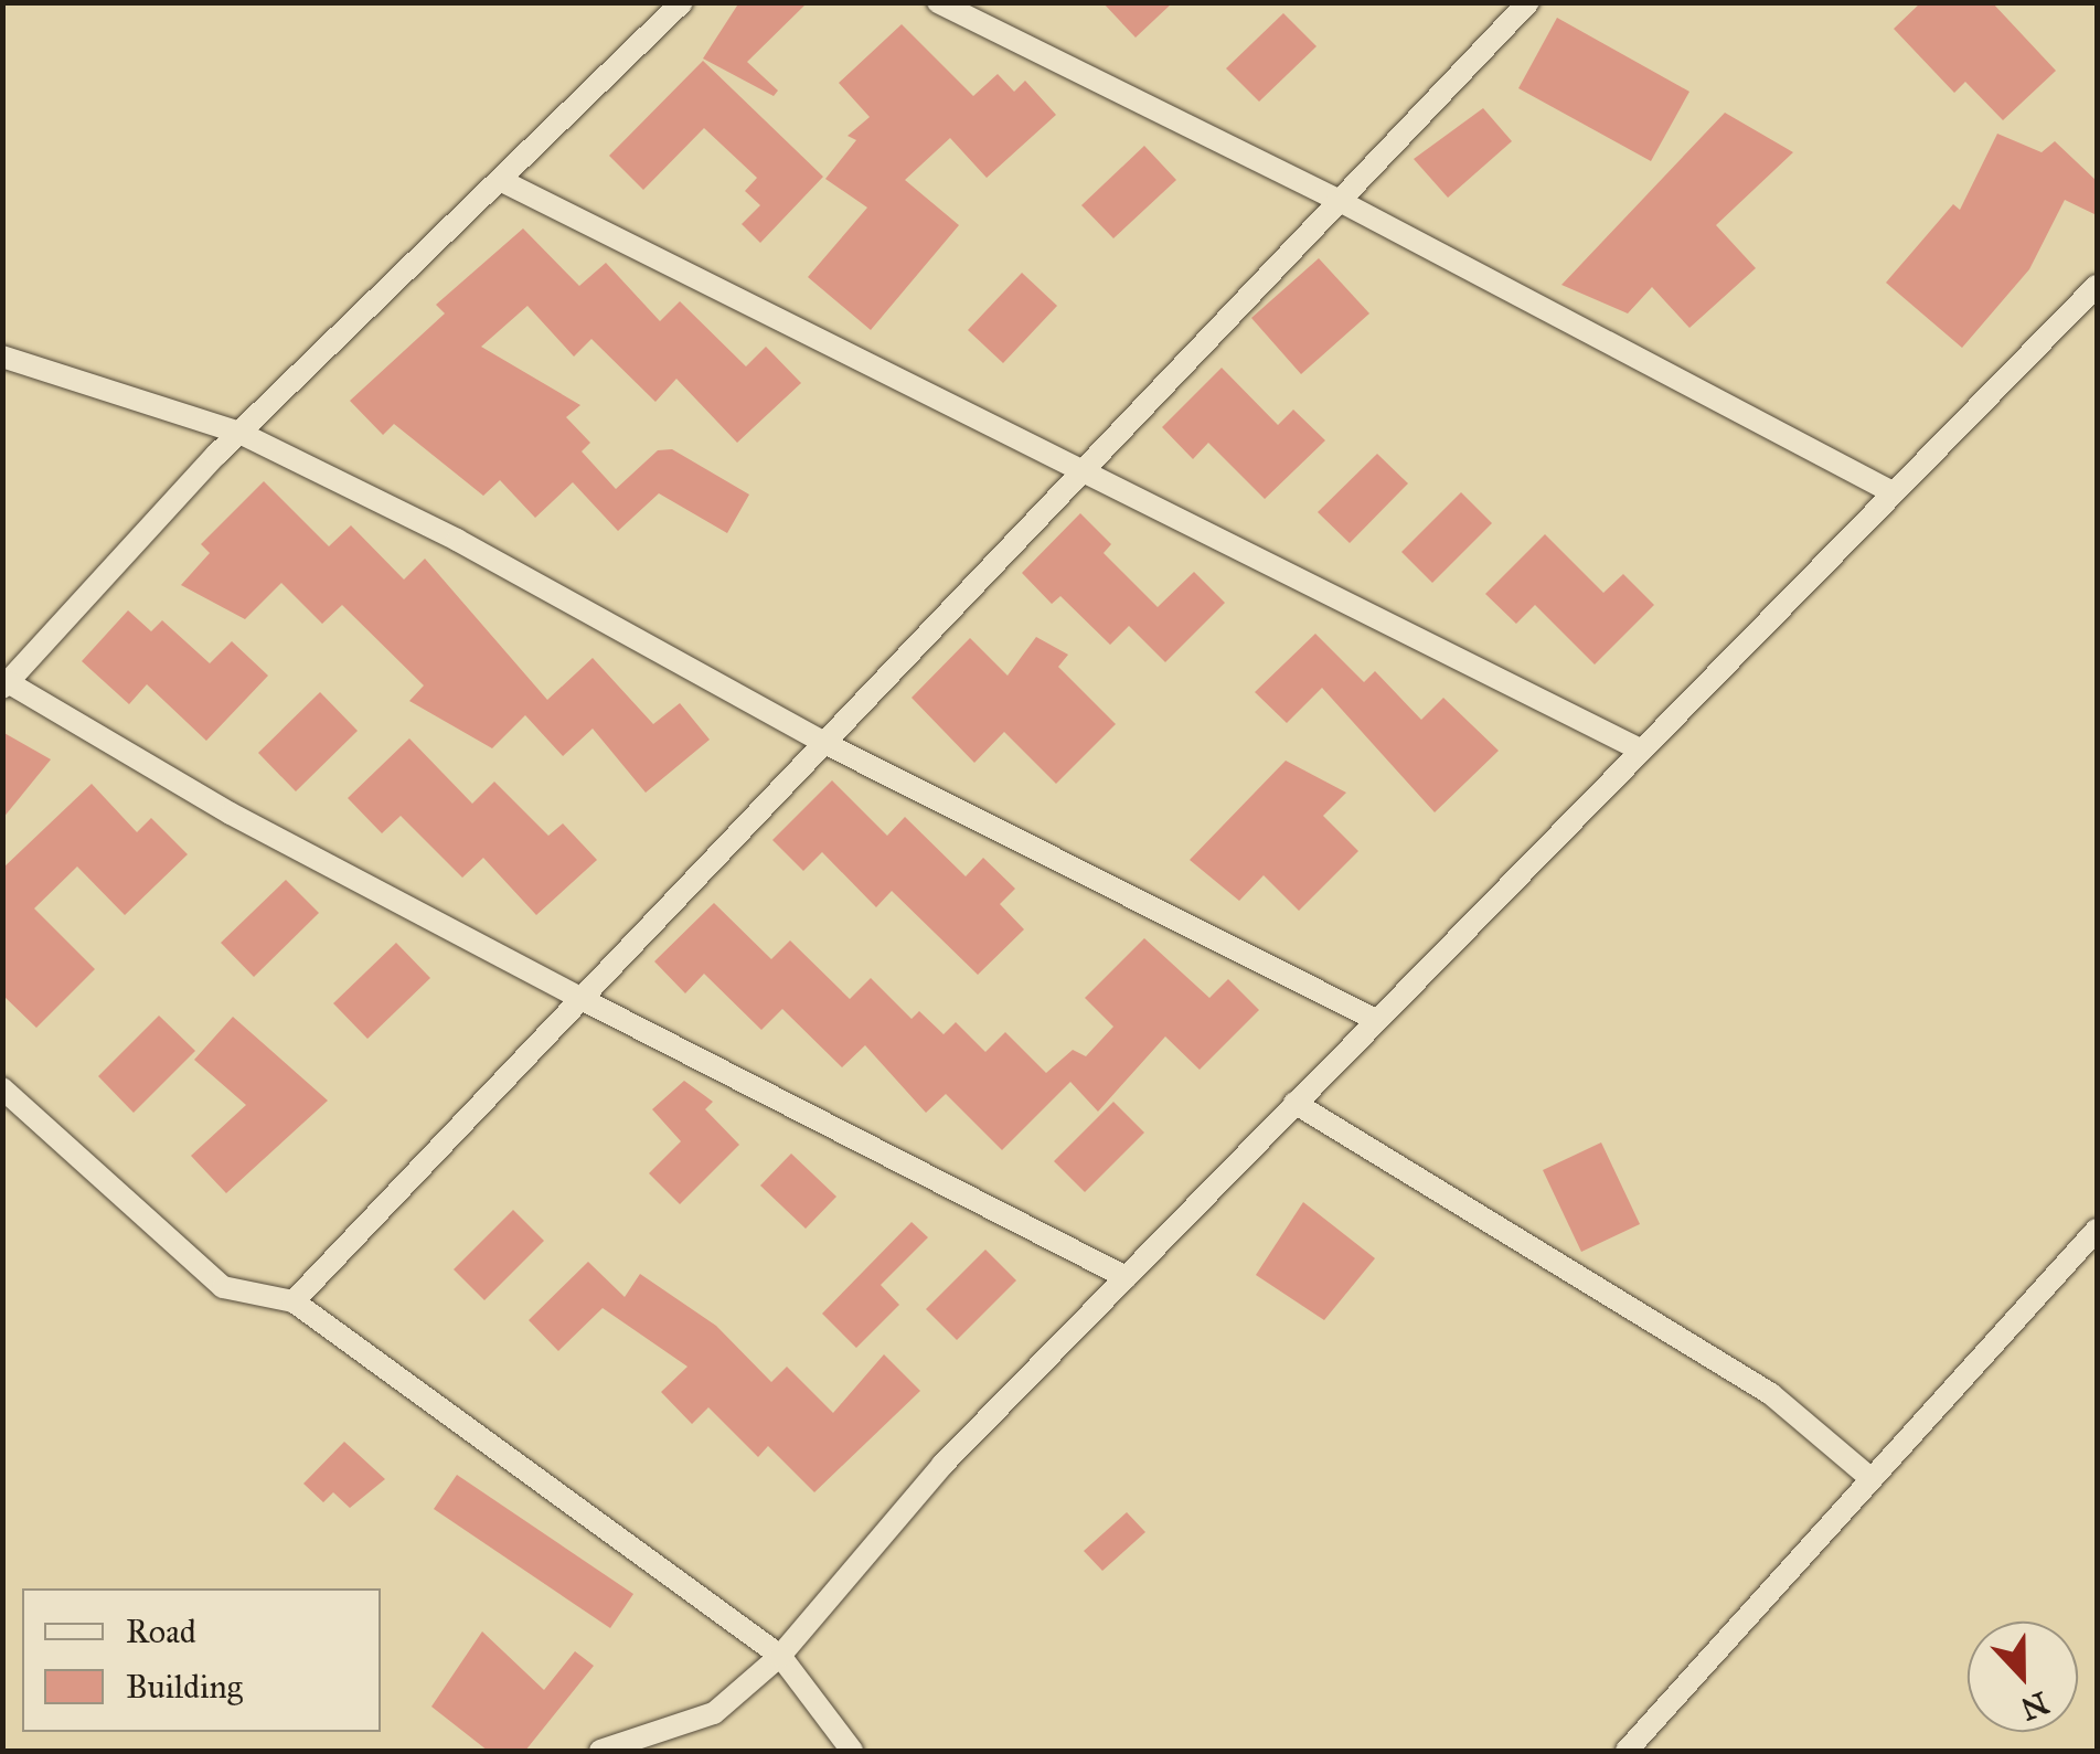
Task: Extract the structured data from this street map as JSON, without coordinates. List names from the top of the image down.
{
  "legend": ["Road", "Building"],
  "north": "bottom"
}
